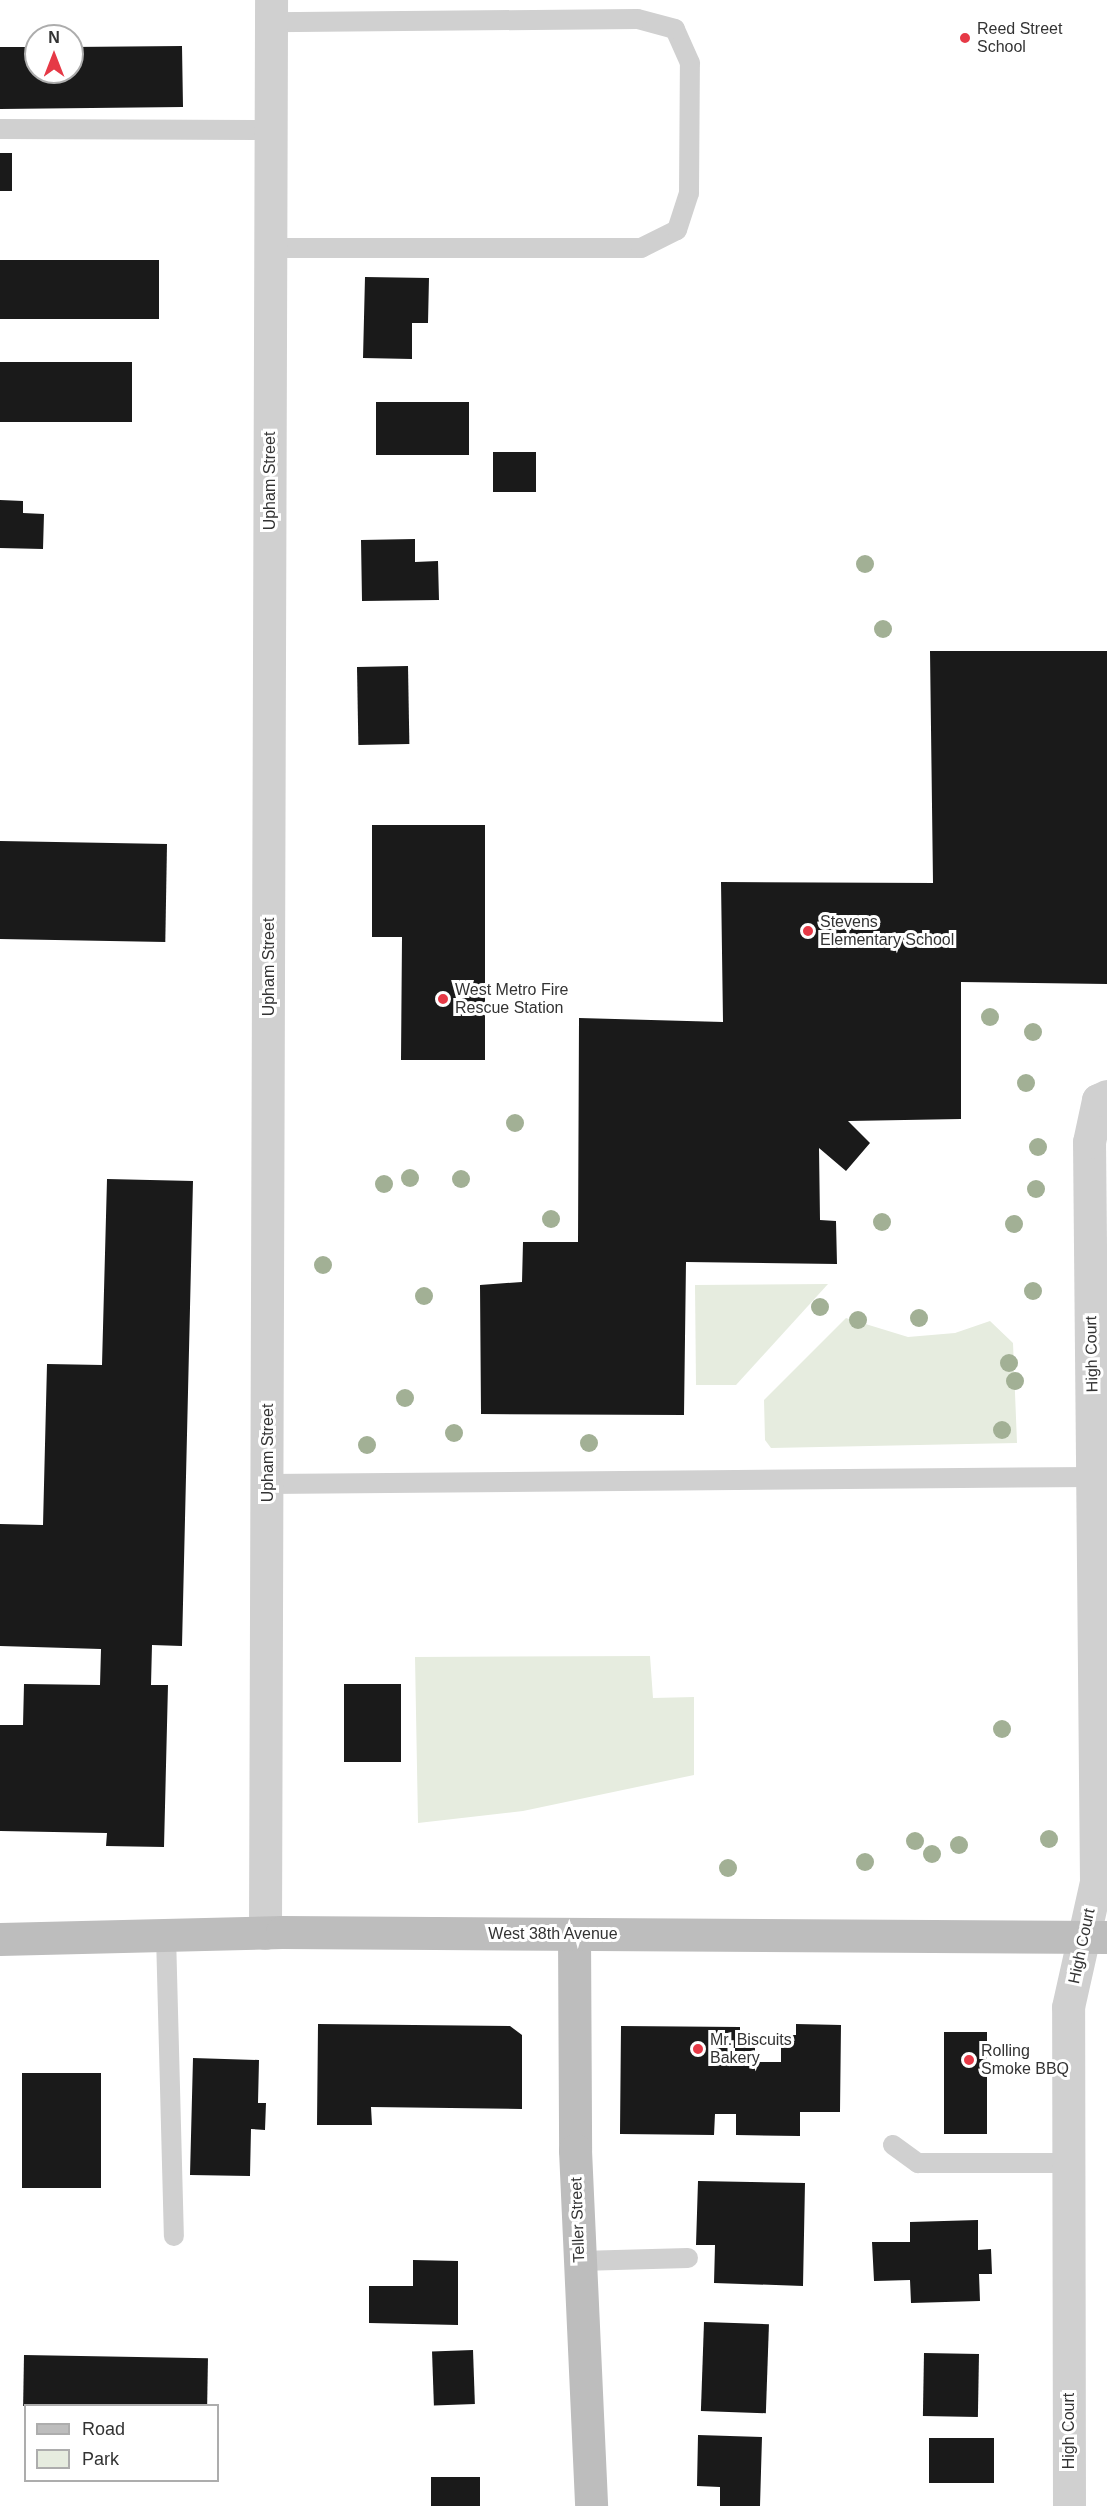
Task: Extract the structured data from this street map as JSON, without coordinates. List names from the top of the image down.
{
  "streets": {
    "main road": ["West 38th Avenue", "Teller Street"],
    "street": ["Upham Street", "High Court"]
  },
  "crossings": [
    ["Upham Street", "West 38th Avenue"],
    ["High Court", "West 38th Avenue"],
    ["West 38th Avenue", "Teller Street"]
  ],
  "places": [
    "Reed Street School",
    "Stevens Elementary School",
    "West Metro Fire Rescue Station",
    "Mr. Biscuits Bakery",
    "Rolling Smoke BBQ"
  ],
  "legend": ["Road", "Park"],
  "north": "top"
}
